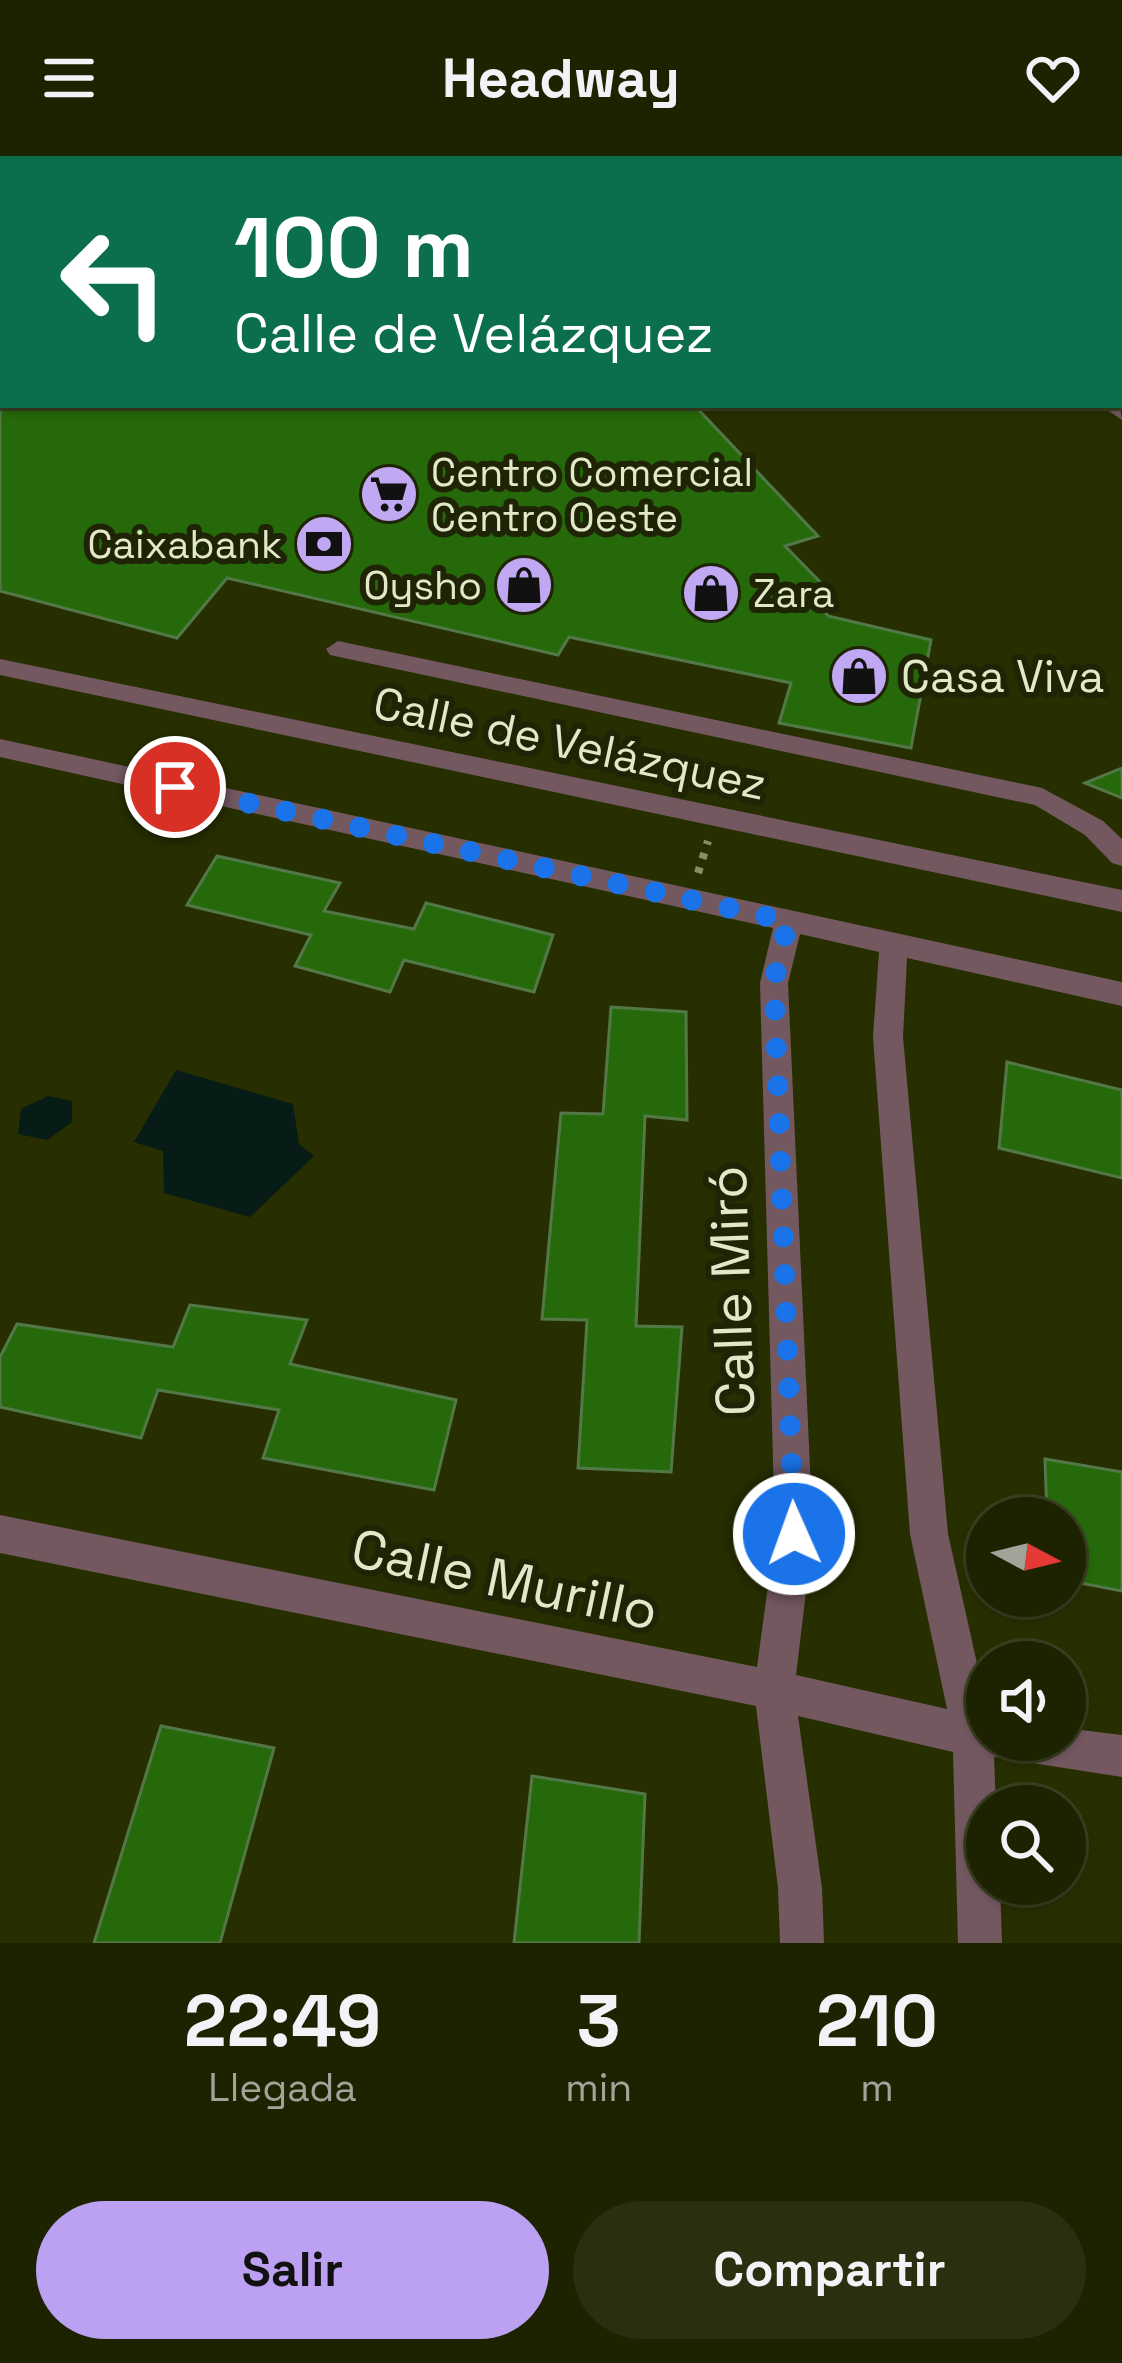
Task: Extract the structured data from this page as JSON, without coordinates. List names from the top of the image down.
{
  "streets": {
    "street": ["Calle de Velázquez", "Calle Miró", "Calle Murillo"]
  },
  "crossings": [
    ["Calle Miró", "Calle Murillo"]
  ],
  "places": {
    "supermarket": ["Centro Comercial Centro Oeste"],
    "bank": ["Caixabank"],
    "shop": ["Oysho", "Zara", "Casa Viva"]
  },
  "north": "right",
  "page": {
    "header": "Headway",
    "turn": ["100 m", "Calle de Velázquez"],
    "eta": [
      "22:49",
      "Llegada",
      "3",
      "min",
      "210",
      "m"
    ],
    "buttons": ["Salir", "Compartir"]
  }
}
